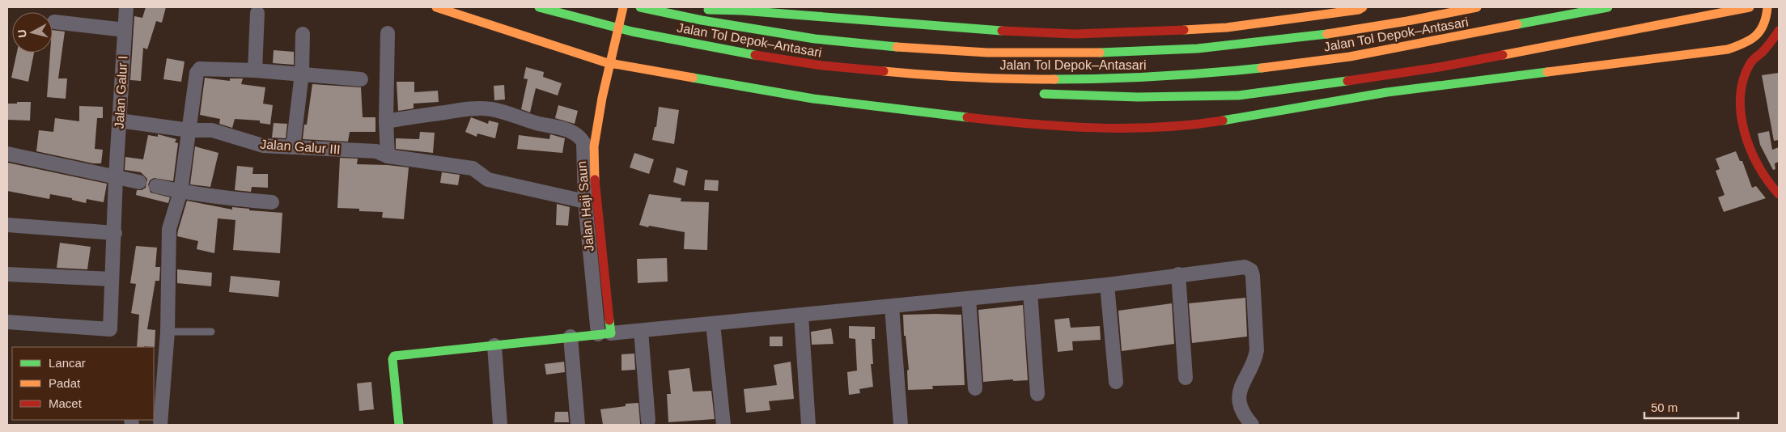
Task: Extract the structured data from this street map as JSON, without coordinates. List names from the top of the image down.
{
  "streets": {
    "main road": ["Jalan Tol Depok–Antasari", "Jalan Haji Saun"],
    "street": ["Jalan Galur I", "Jalan Galur III"]
  },
  "crossings": [
    ["Jalan Galur I", "Jalan Galur III"]
  ],
  "legend": ["Lancar", "Padat", "Macet"],
  "scale_bar": "50 m",
  "north": "left"
}
